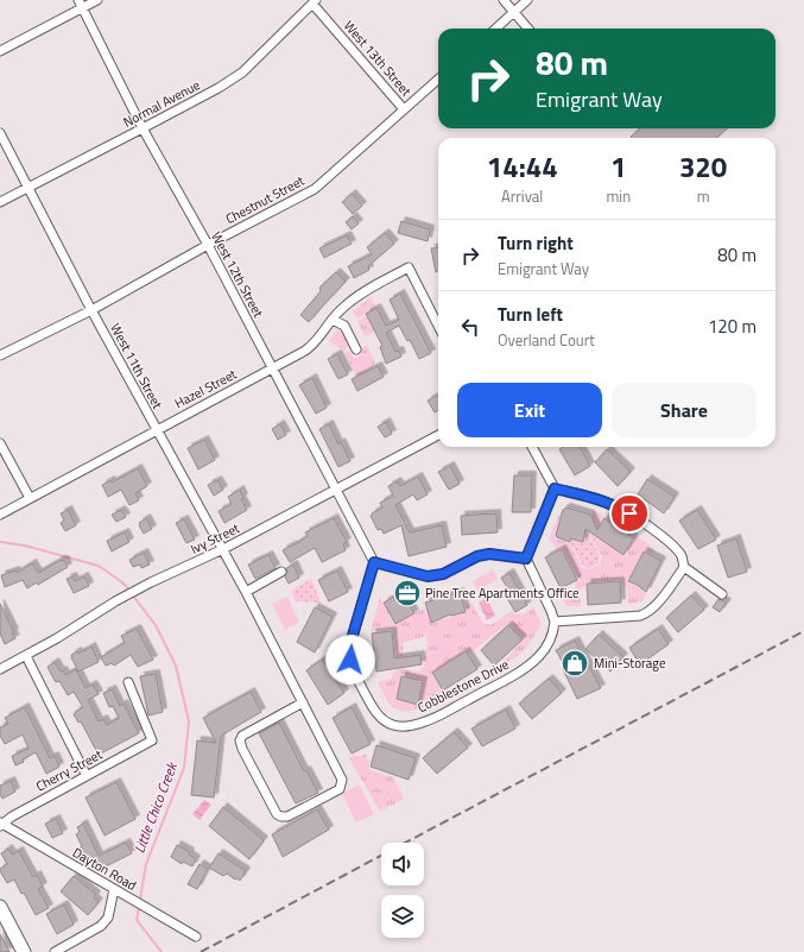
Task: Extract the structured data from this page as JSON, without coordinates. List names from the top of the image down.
{
  "streets": {
    "street": [
      "West 13th Street",
      "Normal Avenue",
      "Chestnut Street",
      "West 12th Street",
      "West 11th Street",
      "Hazel Street",
      "Ivy Street",
      "Cobblestone Drive",
      "Cherry Street",
      "Dayton Road"
    ]
  },
  "crossings": [
    ["West 13th Street", "Normal Avenue"],
    ["West 13th Street", "Chestnut Street"],
    ["Normal Avenue", "West 12th Street"],
    ["Normal Avenue", "West 11th Street"],
    ["Chestnut Street", "West 12th Street"],
    ["Chestnut Street", "West 11th Street"],
    ["West 12th Street", "Hazel Street"],
    ["West 12th Street", "Ivy Street"],
    ["West 12th Street", "Cobblestone Drive"],
    ["West 11th Street", "Hazel Street"],
    ["West 11th Street", "Ivy Street"],
    ["Cherry Street", "Dayton Road"]
  ],
  "water": ["Little Chico Creek"],
  "places": {
    "office": ["Pine Tree Apartments Office"],
    "shop": ["Mini-Storage"]
  },
  "page": {
    "turn": ["80 m", "Emigrant Way"],
    "eta": [
      "14:44",
      "Arrival",
      "1",
      "min",
      "320",
      "m"
    ],
    "list": [
      {
        "name": "Turn right",
        "note": "Emigrant Way",
        "value": "80 m"
      },
      {
        "name": "Turn left",
        "note": "Overland Court",
        "value": "120 m"
      }
    ],
    "buttons": ["Exit", "Share"]
  }
}
